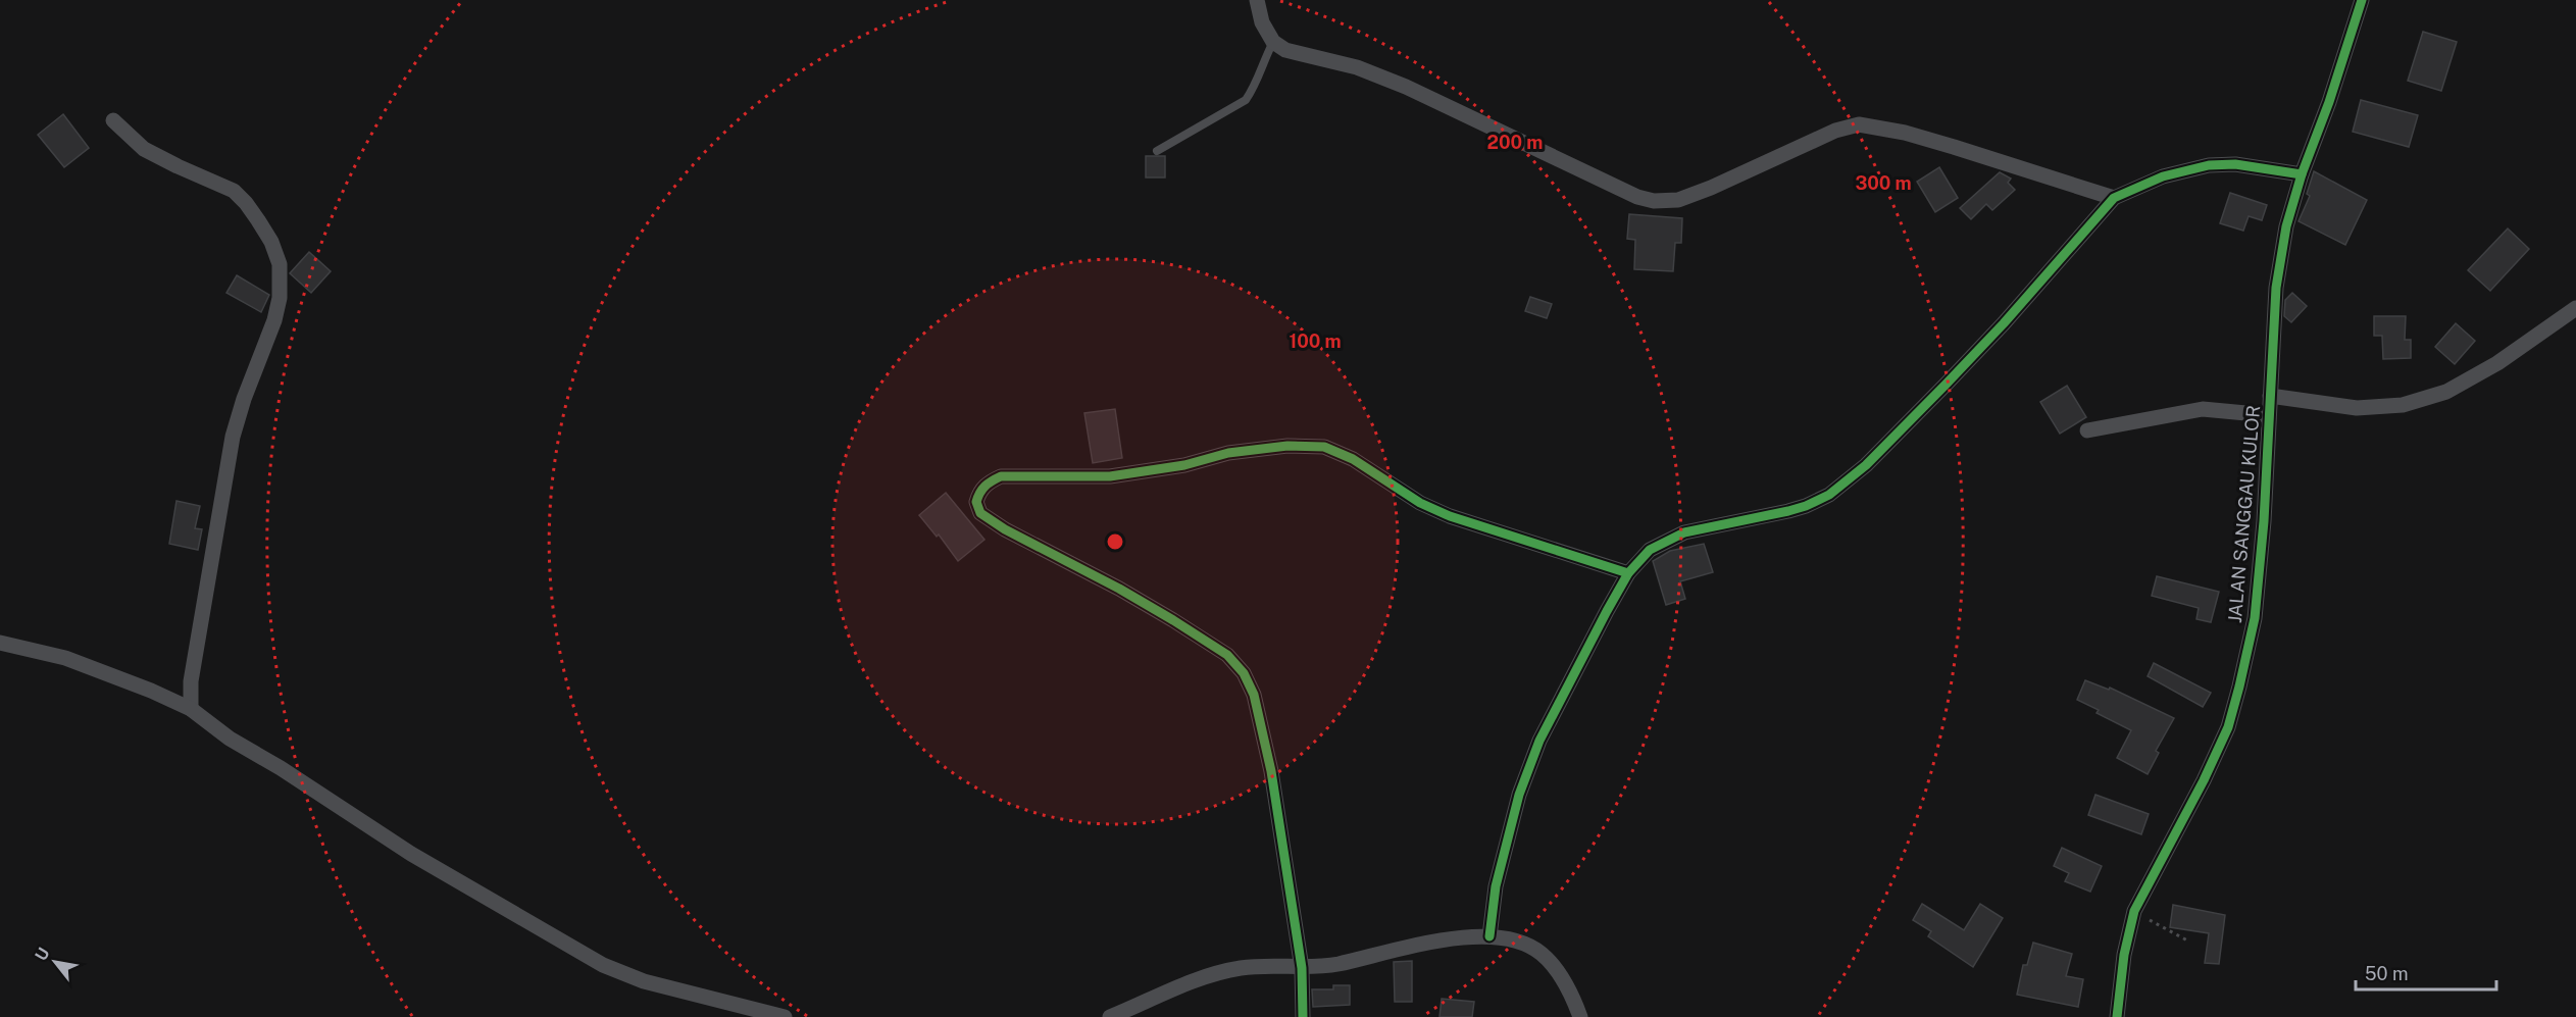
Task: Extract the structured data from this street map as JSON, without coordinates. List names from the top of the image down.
{
  "streets": {
    "street": ["JALAN SANGGAU KULOR"]
  },
  "scale_bar": "50 m",
  "north": "top left",
  "rings": ["200 m", "300 m", "100 m"]
}
